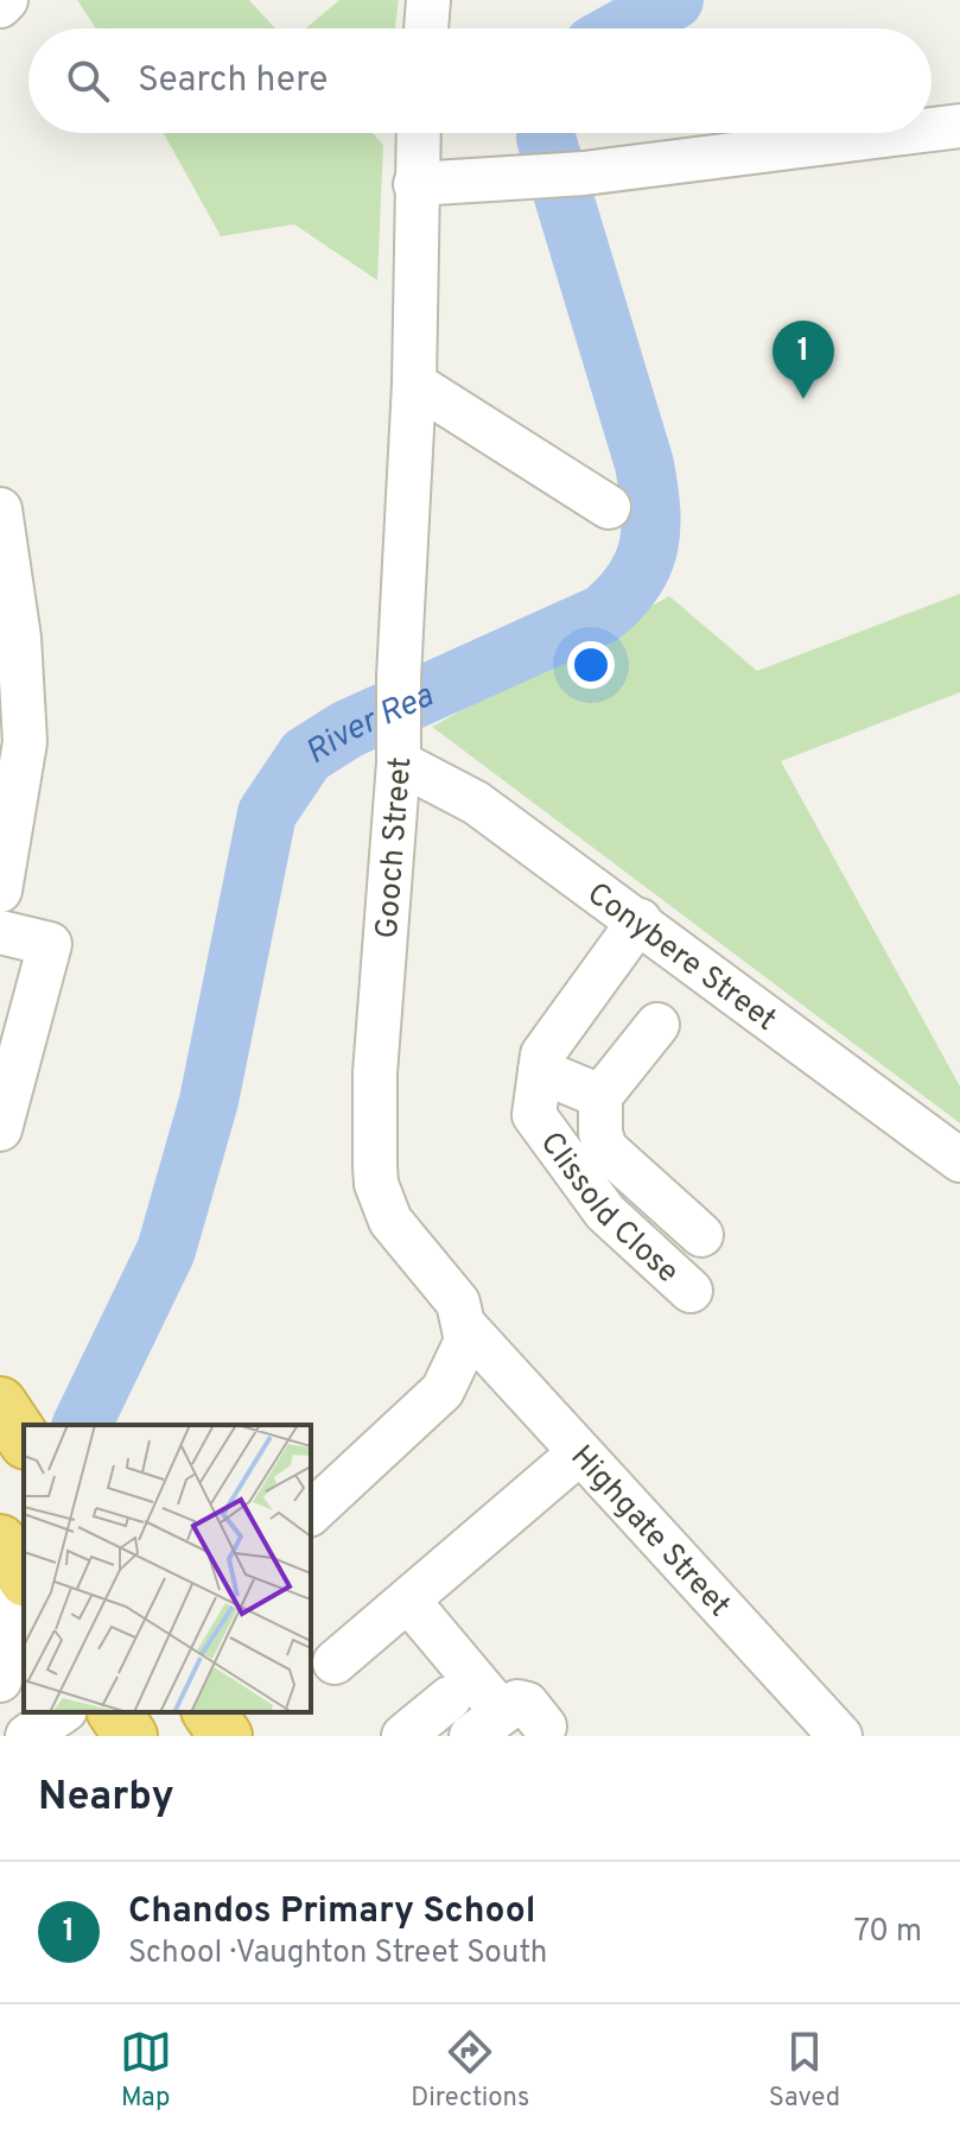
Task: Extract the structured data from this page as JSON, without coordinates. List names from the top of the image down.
{
  "streets": {
    "street": [
      "Gooch Street",
      "Conybere Street",
      "Clissold Close",
      "Highgate Street"
    ]
  },
  "crossings": [
    ["Gooch Street", "Conybere Street"],
    ["Gooch Street", "Highgate Street"],
    ["Conybere Street", "Clissold Close"]
  ],
  "water": ["River Rea"],
  "page": {
    "search": "Search here",
    "pins": "1",
    "heading": "Nearby",
    "list": [
      {
        "mark": "1",
        "name": "Chandos Primary School",
        "note": "School · Vaughton Street South",
        "value": "70 m"
      }
    ],
    "nav": ["Map", "Directions", "Saved"]
  }
}
